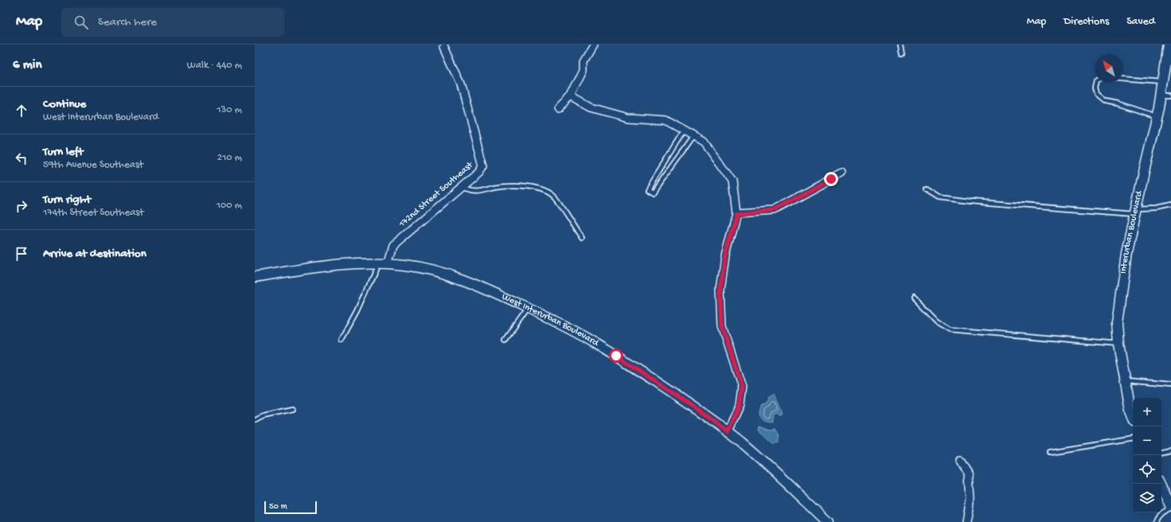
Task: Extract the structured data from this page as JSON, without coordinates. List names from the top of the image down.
{
  "streets": {
    "street": ["172nd Street Southeast", "Interurban Boulevard", "West Interurban Boulevard"]
  },
  "crossings": [
    ["172nd Street Southeast", "West Interurban Boulevard"]
  ],
  "scale_bar": "50 m",
  "north": "top left",
  "page": {
    "header": "Map",
    "search": "Search here",
    "nav": ["Map", "Directions", "Saved"],
    "heading": ["6 min", "Walk · 440 m"],
    "list": [
      ["Continue", "West Interurban Boulevard", "130 m"],
      ["Turn left", "59th Avenue Southeast", "210 m"],
      ["Turn right", "174th Street Southeast", "100 m"],
      "Arrive at destination"
    ],
    "map_buttons": ["+", "−"],
    "scale": "50 m"
  }
}
